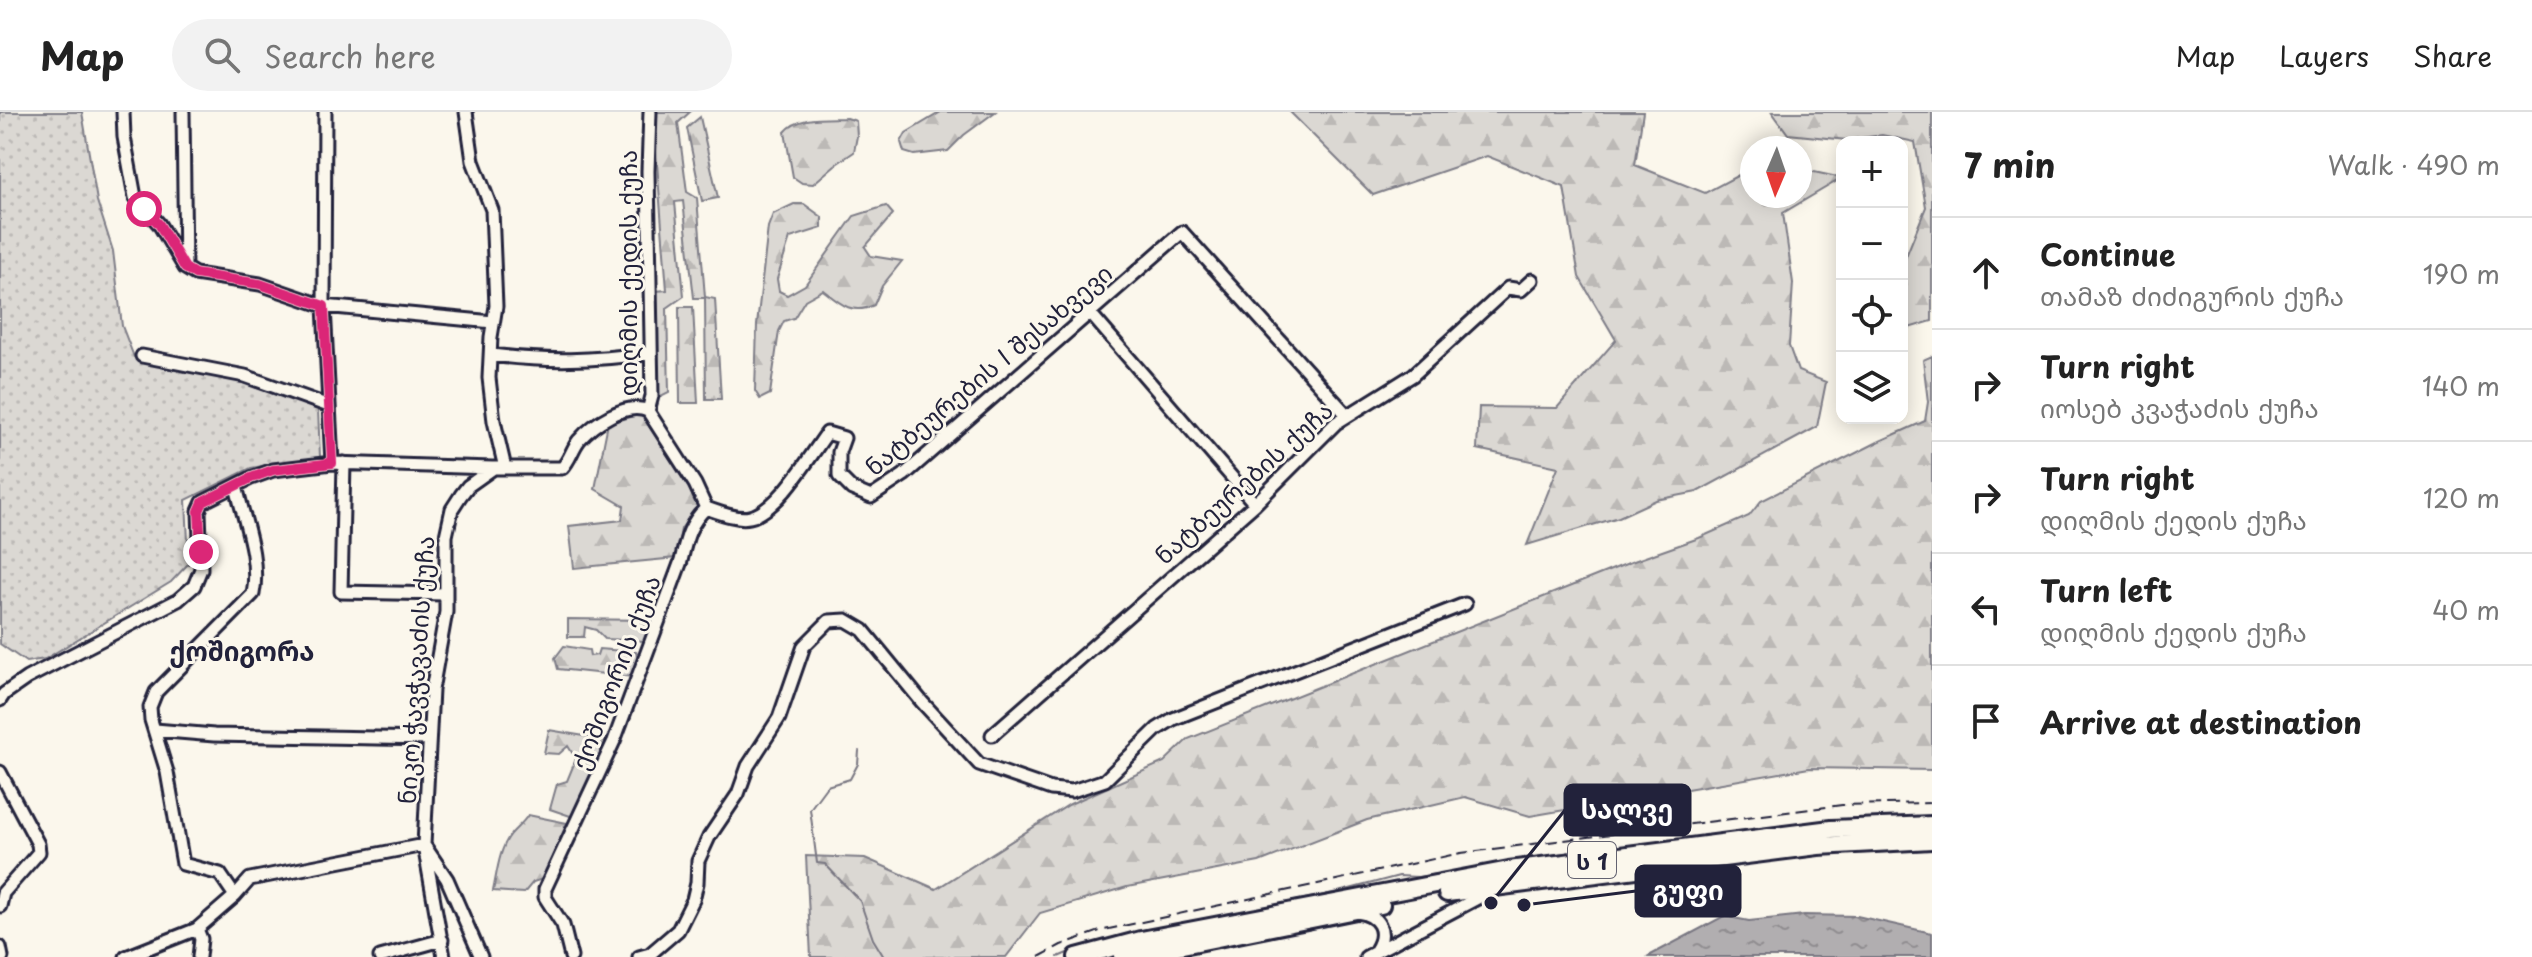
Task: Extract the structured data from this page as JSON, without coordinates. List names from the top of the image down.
{
  "streets": {
    "highway": ["ს 1"],
    "street": [
      "დიღმის ქედის ქუჩა",
      "ნატბეურების I შესახვევი",
      "ნატბეურების ქუჩა",
      "ნიკო ჭავჭავაძის ქუჩა",
      "ქოშიგორის ქუჩა"
    ]
  },
  "crossings": [
    ["დიღმის ქედის ქუჩა", "ნიკო ჭავჭავაძის ქუჩა"],
    ["ნატბეურების I შესახვევი", "ნატბეურების ქუჩა"],
    ["ნატბეურების I შესახვევი", "ქოშიგორის ქუჩა"]
  ],
  "districts": ["ქოშიგორა"],
  "places": ["სალვე", "გუფი"],
  "north": "bottom",
  "page": {
    "header": "Map",
    "search": "Search here",
    "nav": ["Map", "Layers", "Share"],
    "heading": ["7 min", "Walk · 490 m"],
    "map_buttons": ["+", "−"],
    "list": [
      ["Continue", "თამაზ ძიძიგურის ქუჩა", "190 m"],
      ["Turn right", "იოსებ კვაჭაძის ქუჩა", "140 m"],
      ["Turn right", "დიღმის ქედის ქუჩა", "120 m"],
      ["Turn left", "დიღმის ქედის ქუჩა", "40 m"],
      "Arrive at destination"
    ]
  }
}
